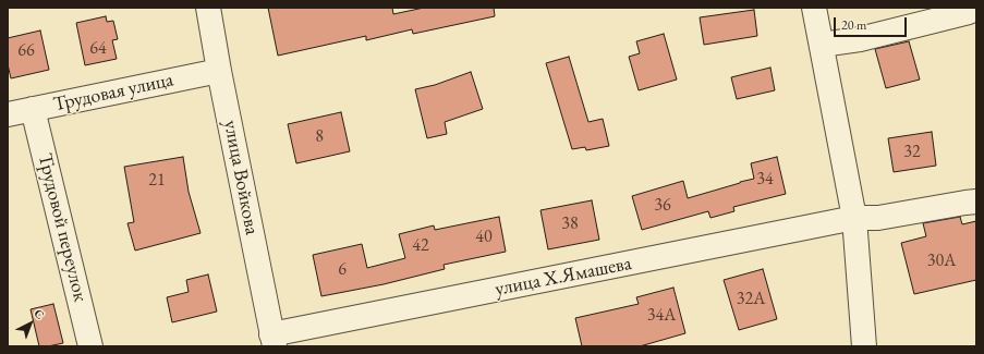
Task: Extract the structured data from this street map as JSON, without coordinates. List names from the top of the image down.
{
  "streets": {
    "street": [
      "Трудовая улица",
      "улица Войкова",
      "Трудовой переулок",
      "улица Х.Ямашева"
    ]
  },
  "crossings": [
    ["Трудовая улица", "улица Войкова"],
    ["Трудовая улица", "Трудовой переулок"],
    ["улица Войкова", "улица Х.Ямашева"]
  ],
  "house_numbers": [
    "64",
    "66",
    "8",
    "32",
    "34",
    "21",
    "36",
    "38",
    "40",
    "42",
    "30А",
    "6",
    "32А",
    "34А"
  ],
  "scale_bar": "20 m",
  "north": "top right"
}
